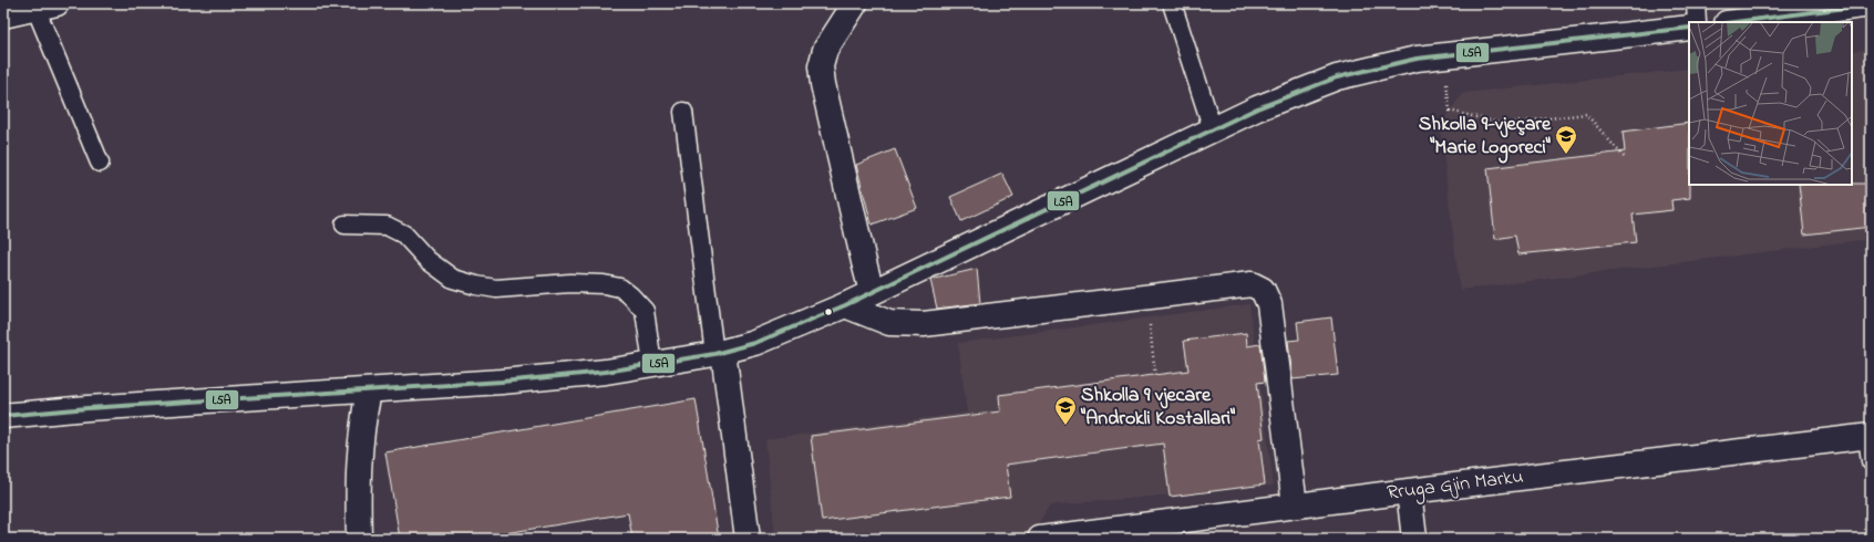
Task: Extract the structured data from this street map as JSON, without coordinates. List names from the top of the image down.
{
  "streets": {
    "street": ["Rruga Gjin Marku"]
  },
  "places": {
    "school or university": ["Shkolla 9-vjeçare \"Marie Logoreci\"", "Shkolla 9 vjecare \"Androkli Kostallari\""]
  },
  "lines": ["transit line L5A"]
}
